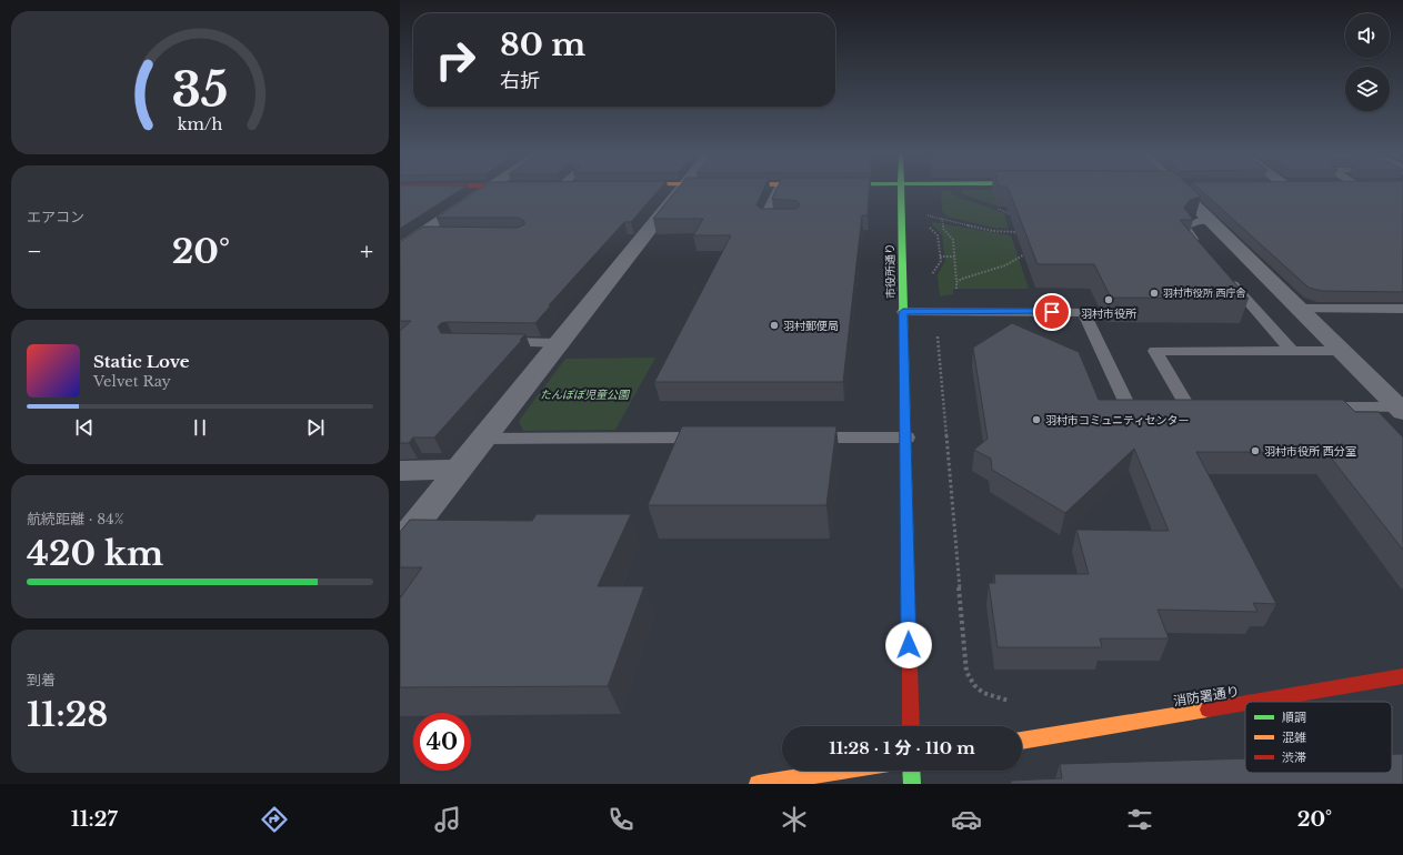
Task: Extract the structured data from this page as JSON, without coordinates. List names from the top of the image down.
{
  "streets": {
    "street": ["市役所通り", "消防署通り"]
  },
  "parks": ["たんぽぽ児童公園"],
  "places": [
    "羽村市役所 西庁舎",
    "羽村市役所",
    "羽村郵便局",
    "羽村市コミュニティセンター",
    "羽村市役所 西分室"
  ],
  "legend": ["順調", "混雑", "渋滞"],
  "page": {
    "turn": ["80 m", "右折"],
    "tile": [
      "エアコン",
      ["航続距離 · 84%", "420 km"],
      ["到着", "11:28"]
    ],
    "heat": ["−", "20°", "+"],
    "song": ["Static Love", "Velvet Ray"],
    "limit": "40",
    "trip": "11:28 · 1 分 · 110 m",
    "tabs": ["11:27", "20°"],
    "gauge": ["35", "km/h"]
  }
}
